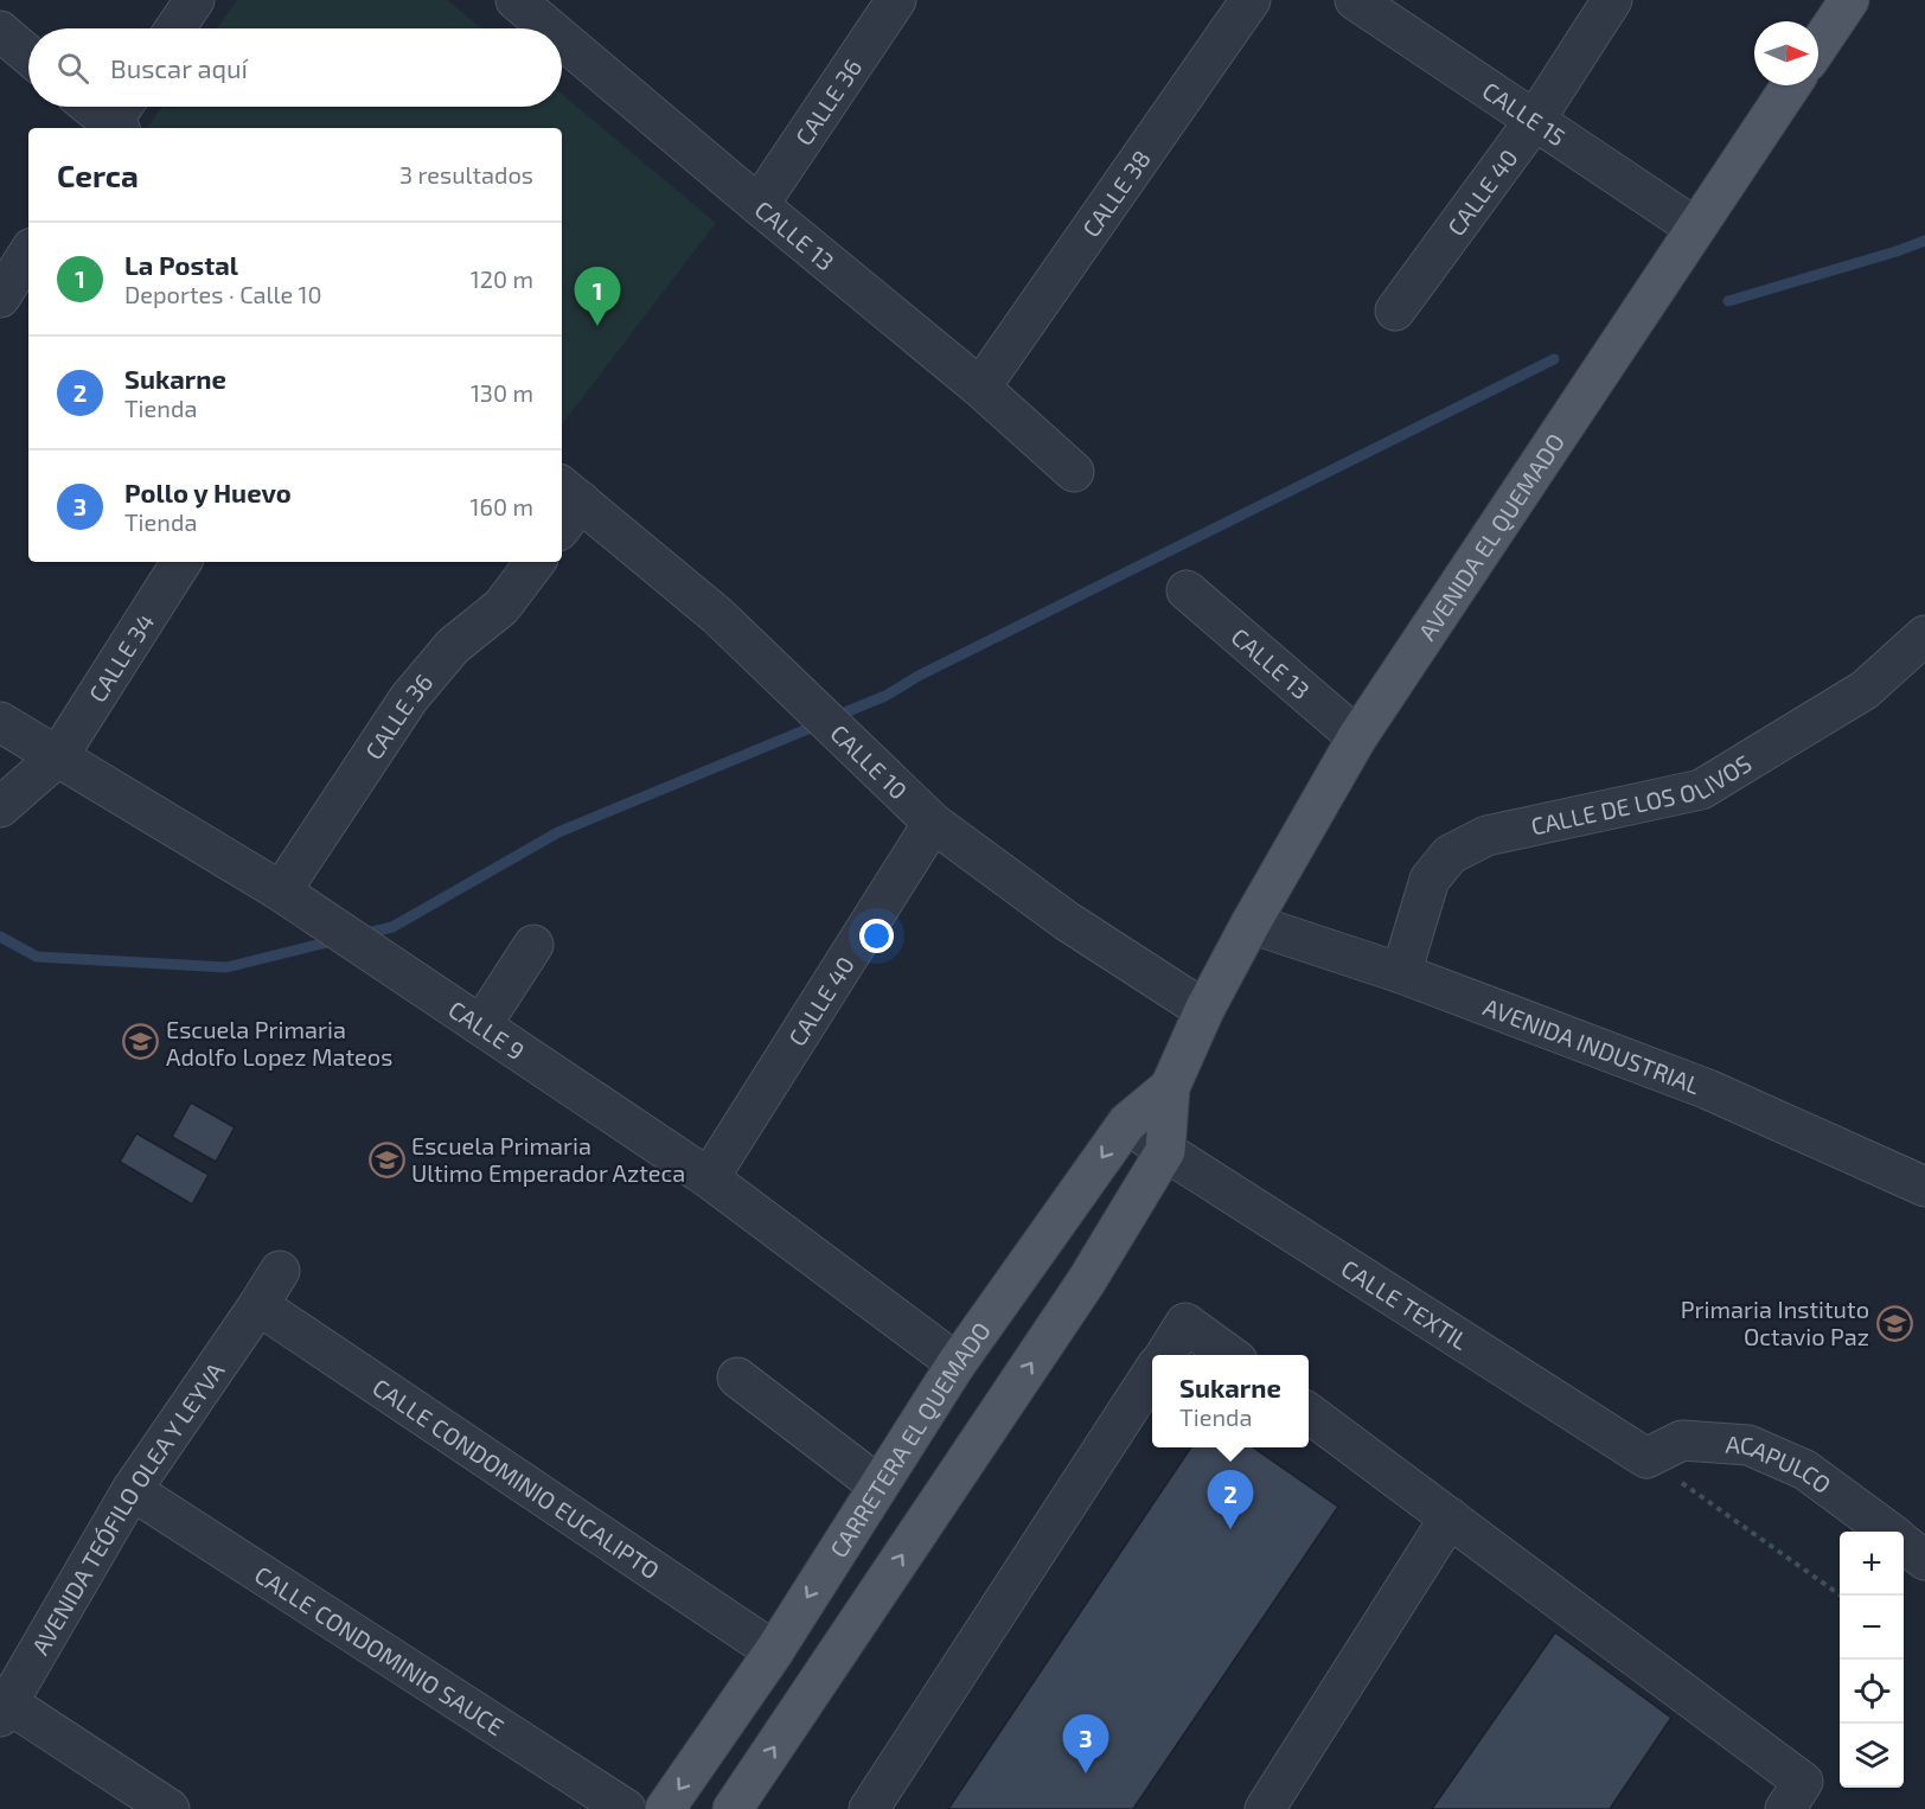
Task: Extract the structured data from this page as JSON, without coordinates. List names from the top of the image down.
{
  "streets": {
    "main road": ["AVENIDA EL QUEMADO", "CARRETERA EL QUEMADO"],
    "street": [
      "CALLE 36",
      "CALLE 15",
      "CALLE 40",
      "CALLE 38",
      "CALLE 13",
      "CALLE 34",
      "CALLE 10",
      "CALLE DE LOS OLIVOS",
      "CALLE 9",
      "AVENIDA INDUSTRIAL",
      "CALLE TEXTIL",
      "ACAPULCO",
      "CALLE CONDOMINIO EUCALIPTO",
      "AVENIDA TEÓFILO OLEA Y LEYVA",
      "CALLE CONDOMINIO SAUCE"
    ]
  },
  "crossings": [
    ["CALLE 36", "CALLE 13"],
    ["CALLE 36", "CALLE 9"],
    ["CALLE 15", "CALLE 40"],
    ["CALLE 15", "AVENIDA EL QUEMADO"],
    ["CALLE 40", "CALLE 10"],
    ["CALLE 40", "CALLE 9"],
    ["CALLE 38", "CALLE 13"],
    ["CALLE 13", "AVENIDA EL QUEMADO"],
    ["AVENIDA EL QUEMADO", "CALLE 10"],
    ["AVENIDA EL QUEMADO", "AVENIDA INDUSTRIAL"],
    ["AVENIDA EL QUEMADO", "CARRETERA EL QUEMADO"],
    ["CALLE 34", "CALLE 9"],
    ["CALLE 10", "CARRETERA EL QUEMADO"],
    ["CALLE DE LOS OLIVOS", "AVENIDA INDUSTRIAL"],
    ["CALLE 9", "CARRETERA EL QUEMADO"],
    ["CALLE TEXTIL", "CARRETERA EL QUEMADO"],
    ["CALLE TEXTIL", "ACAPULCO"],
    ["CARRETERA EL QUEMADO", "CALLE CONDOMINIO EUCALIPTO"],
    ["CALLE CONDOMINIO EUCALIPTO", "AVENIDA TEÓFILO OLEA Y LEYVA"],
    ["AVENIDA TEÓFILO OLEA Y LEYVA", "CALLE CONDOMINIO SAUCE"]
  ],
  "places": {
    "school or university": ["Escuela Primaria Adolfo Lopez Mateos", "Escuela Primaria Ultimo Emperador Azteca", "Primaria Instituto Octavio Paz"]
  },
  "north": "right",
  "page": {
    "search": "Buscar aquí",
    "heading": ["Cerca", "3 resultados"],
    "list": [
      {
        "mark": "1",
        "name": "La Postal",
        "note": "Deportes · Calle 10",
        "value": "120 m"
      },
      {
        "mark": "2",
        "name": "Sukarne",
        "note": "Tienda",
        "value": "130 m"
      },
      {
        "mark": "3",
        "name": "Pollo y Huevo",
        "note": "Tienda",
        "value": "160 m"
      }
    ],
    "pins": ["1", "2", "3"],
    "popup": ["Sukarne", "Tienda"],
    "map_buttons": ["+", "−"]
  }
}
